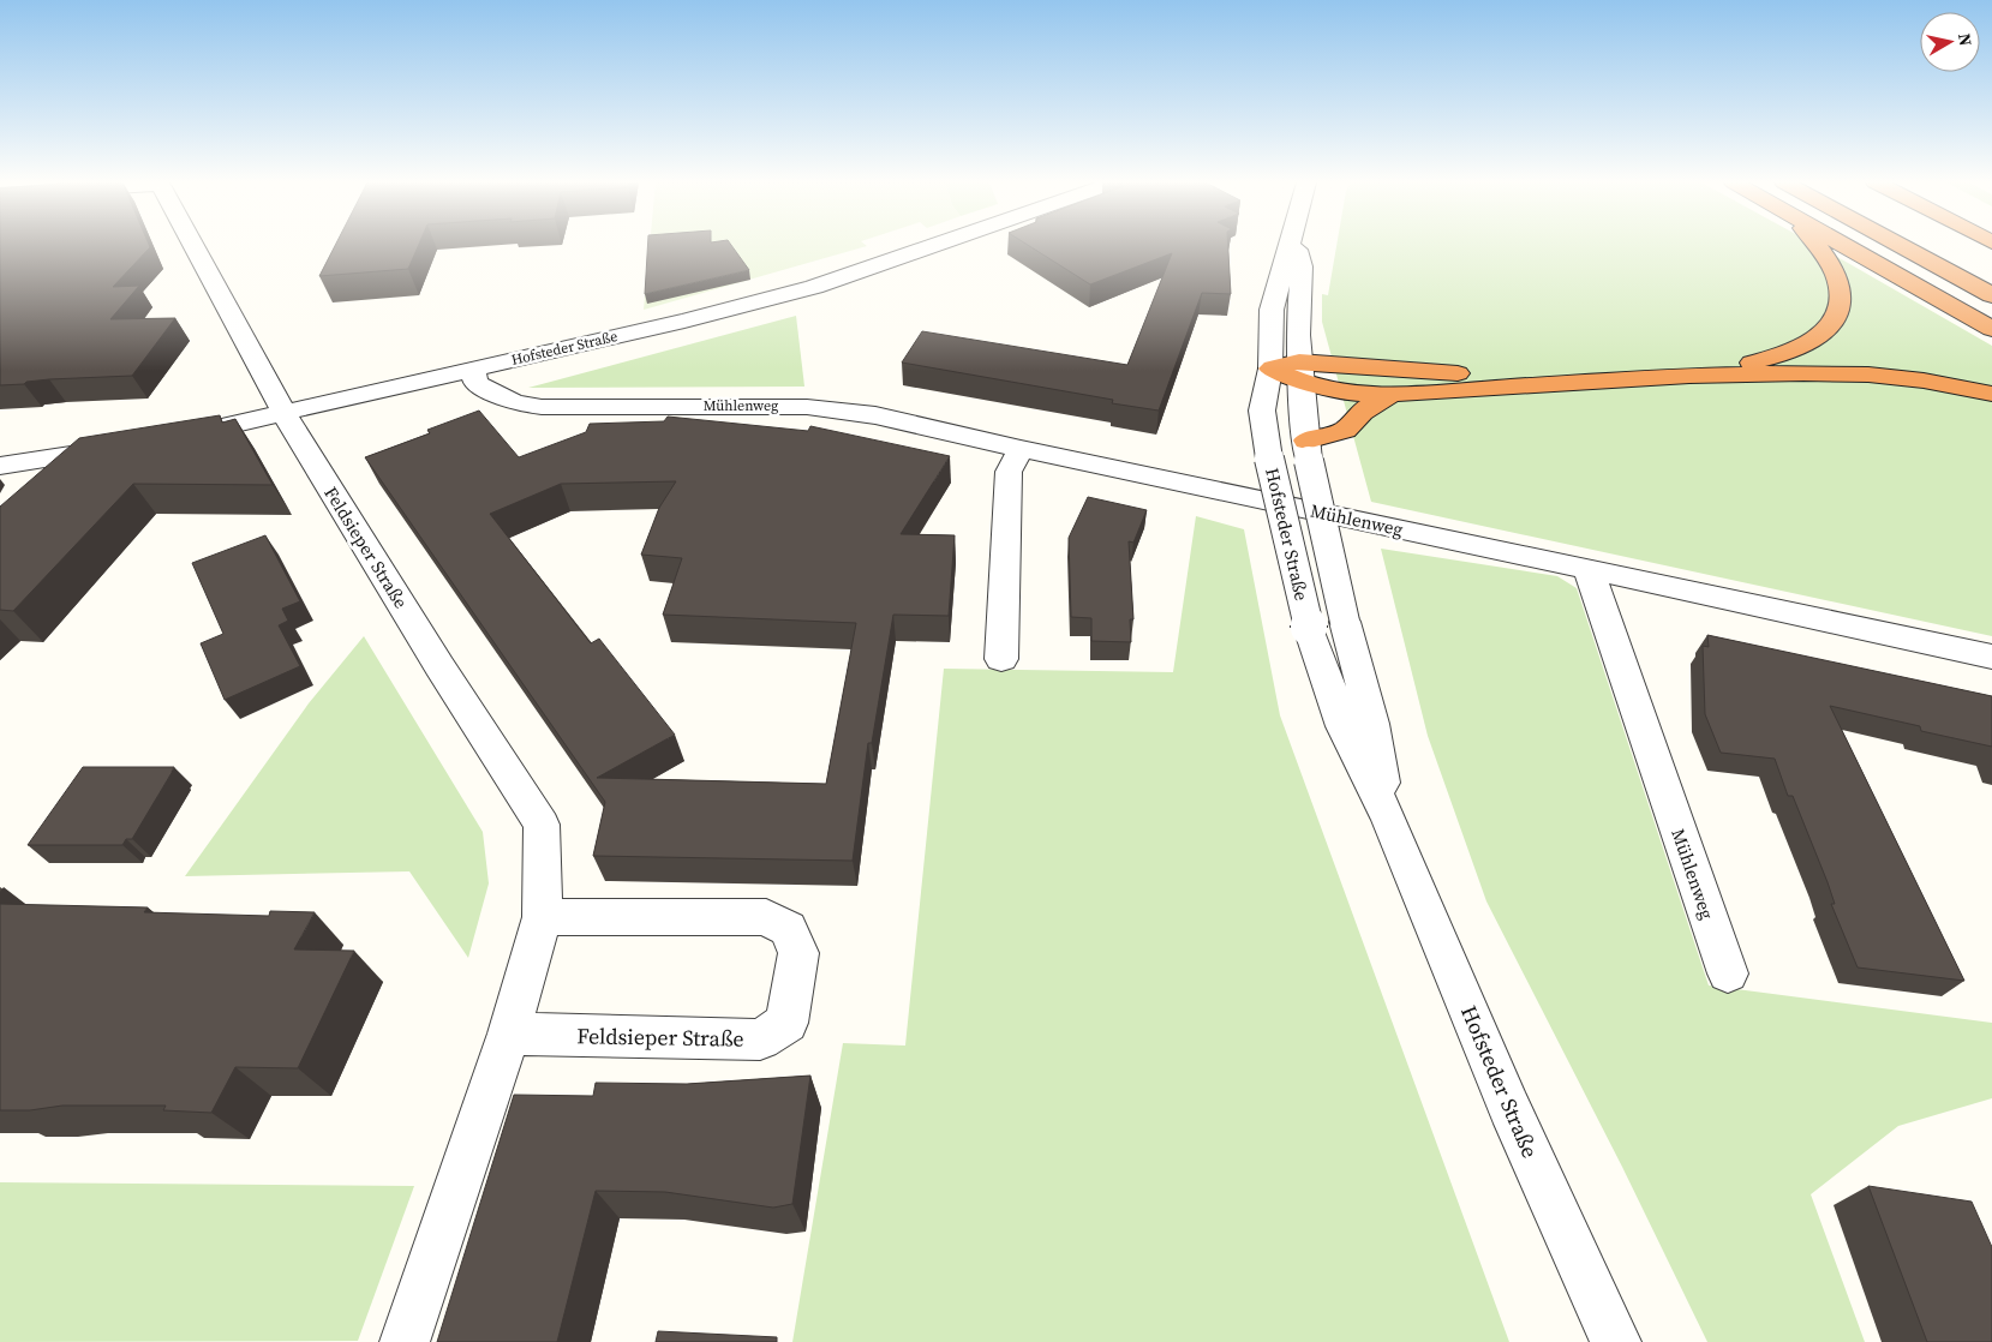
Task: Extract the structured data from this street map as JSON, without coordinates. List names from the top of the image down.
{
  "streets": {
    "street": ["Hofsteder Straße", "Mühlenweg", "Feldsieper Straße"]
  },
  "crossings": [
    ["Hofsteder Straße", "Mühlenweg"],
    ["Hofsteder Straße", "Feldsieper Straße"]
  ],
  "north": "right"
}
